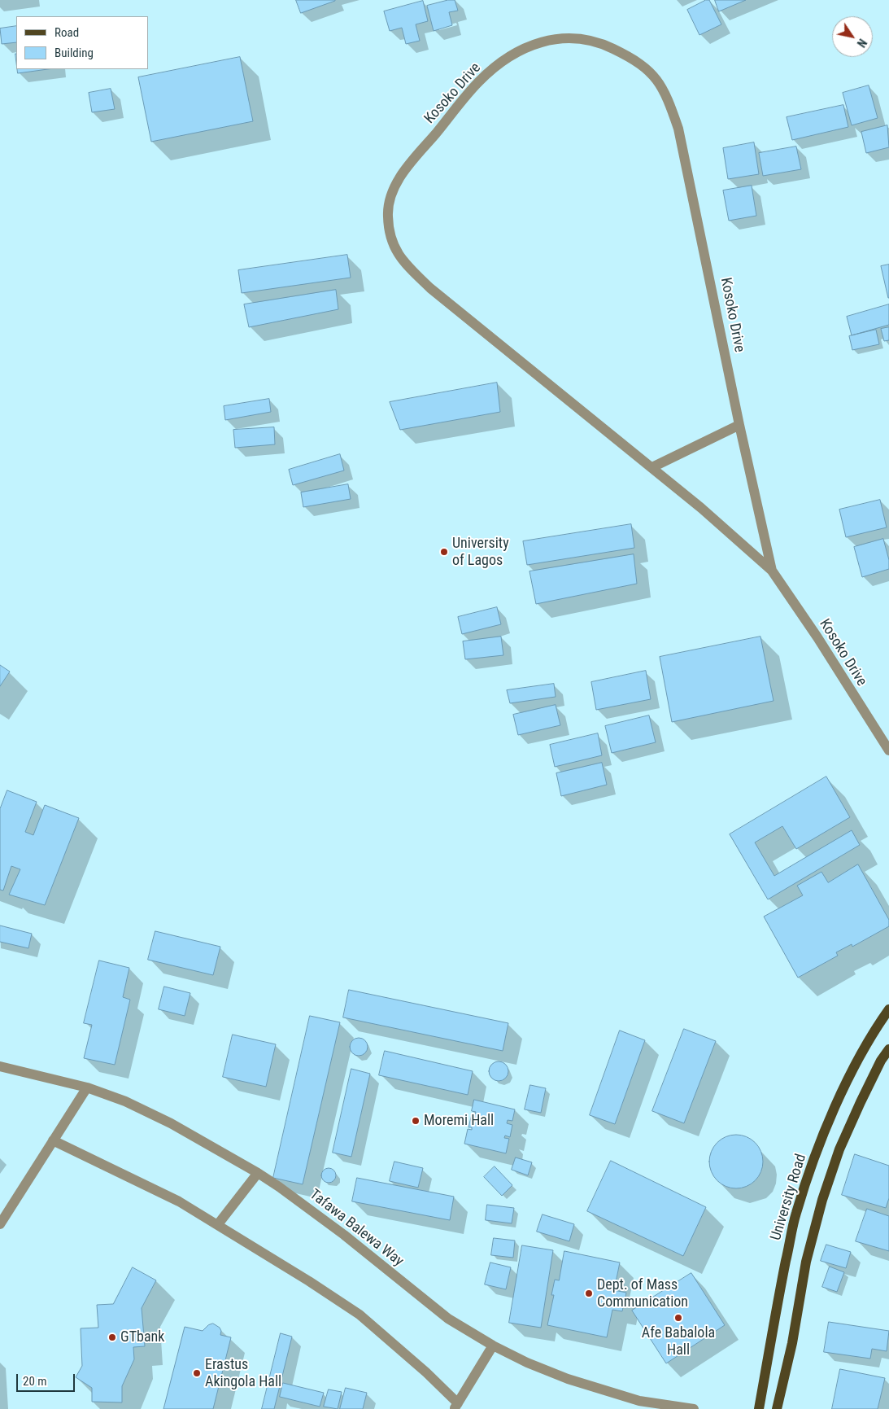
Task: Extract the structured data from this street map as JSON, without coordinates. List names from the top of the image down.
{
  "streets": {
    "main road": ["University Road"],
    "street": ["Kosoko Drive", "Tafawa Balewa Way"]
  },
  "places": [
    "University of Lagos",
    "Moremi Hall",
    "Dept. of Mass Communication",
    "Afe Babalola Hall",
    "GTbank",
    "Erastus Akingola Hall"
  ],
  "legend": ["Road", "Building"],
  "scale_bar": "20 m",
  "north": "bottom right"
}
